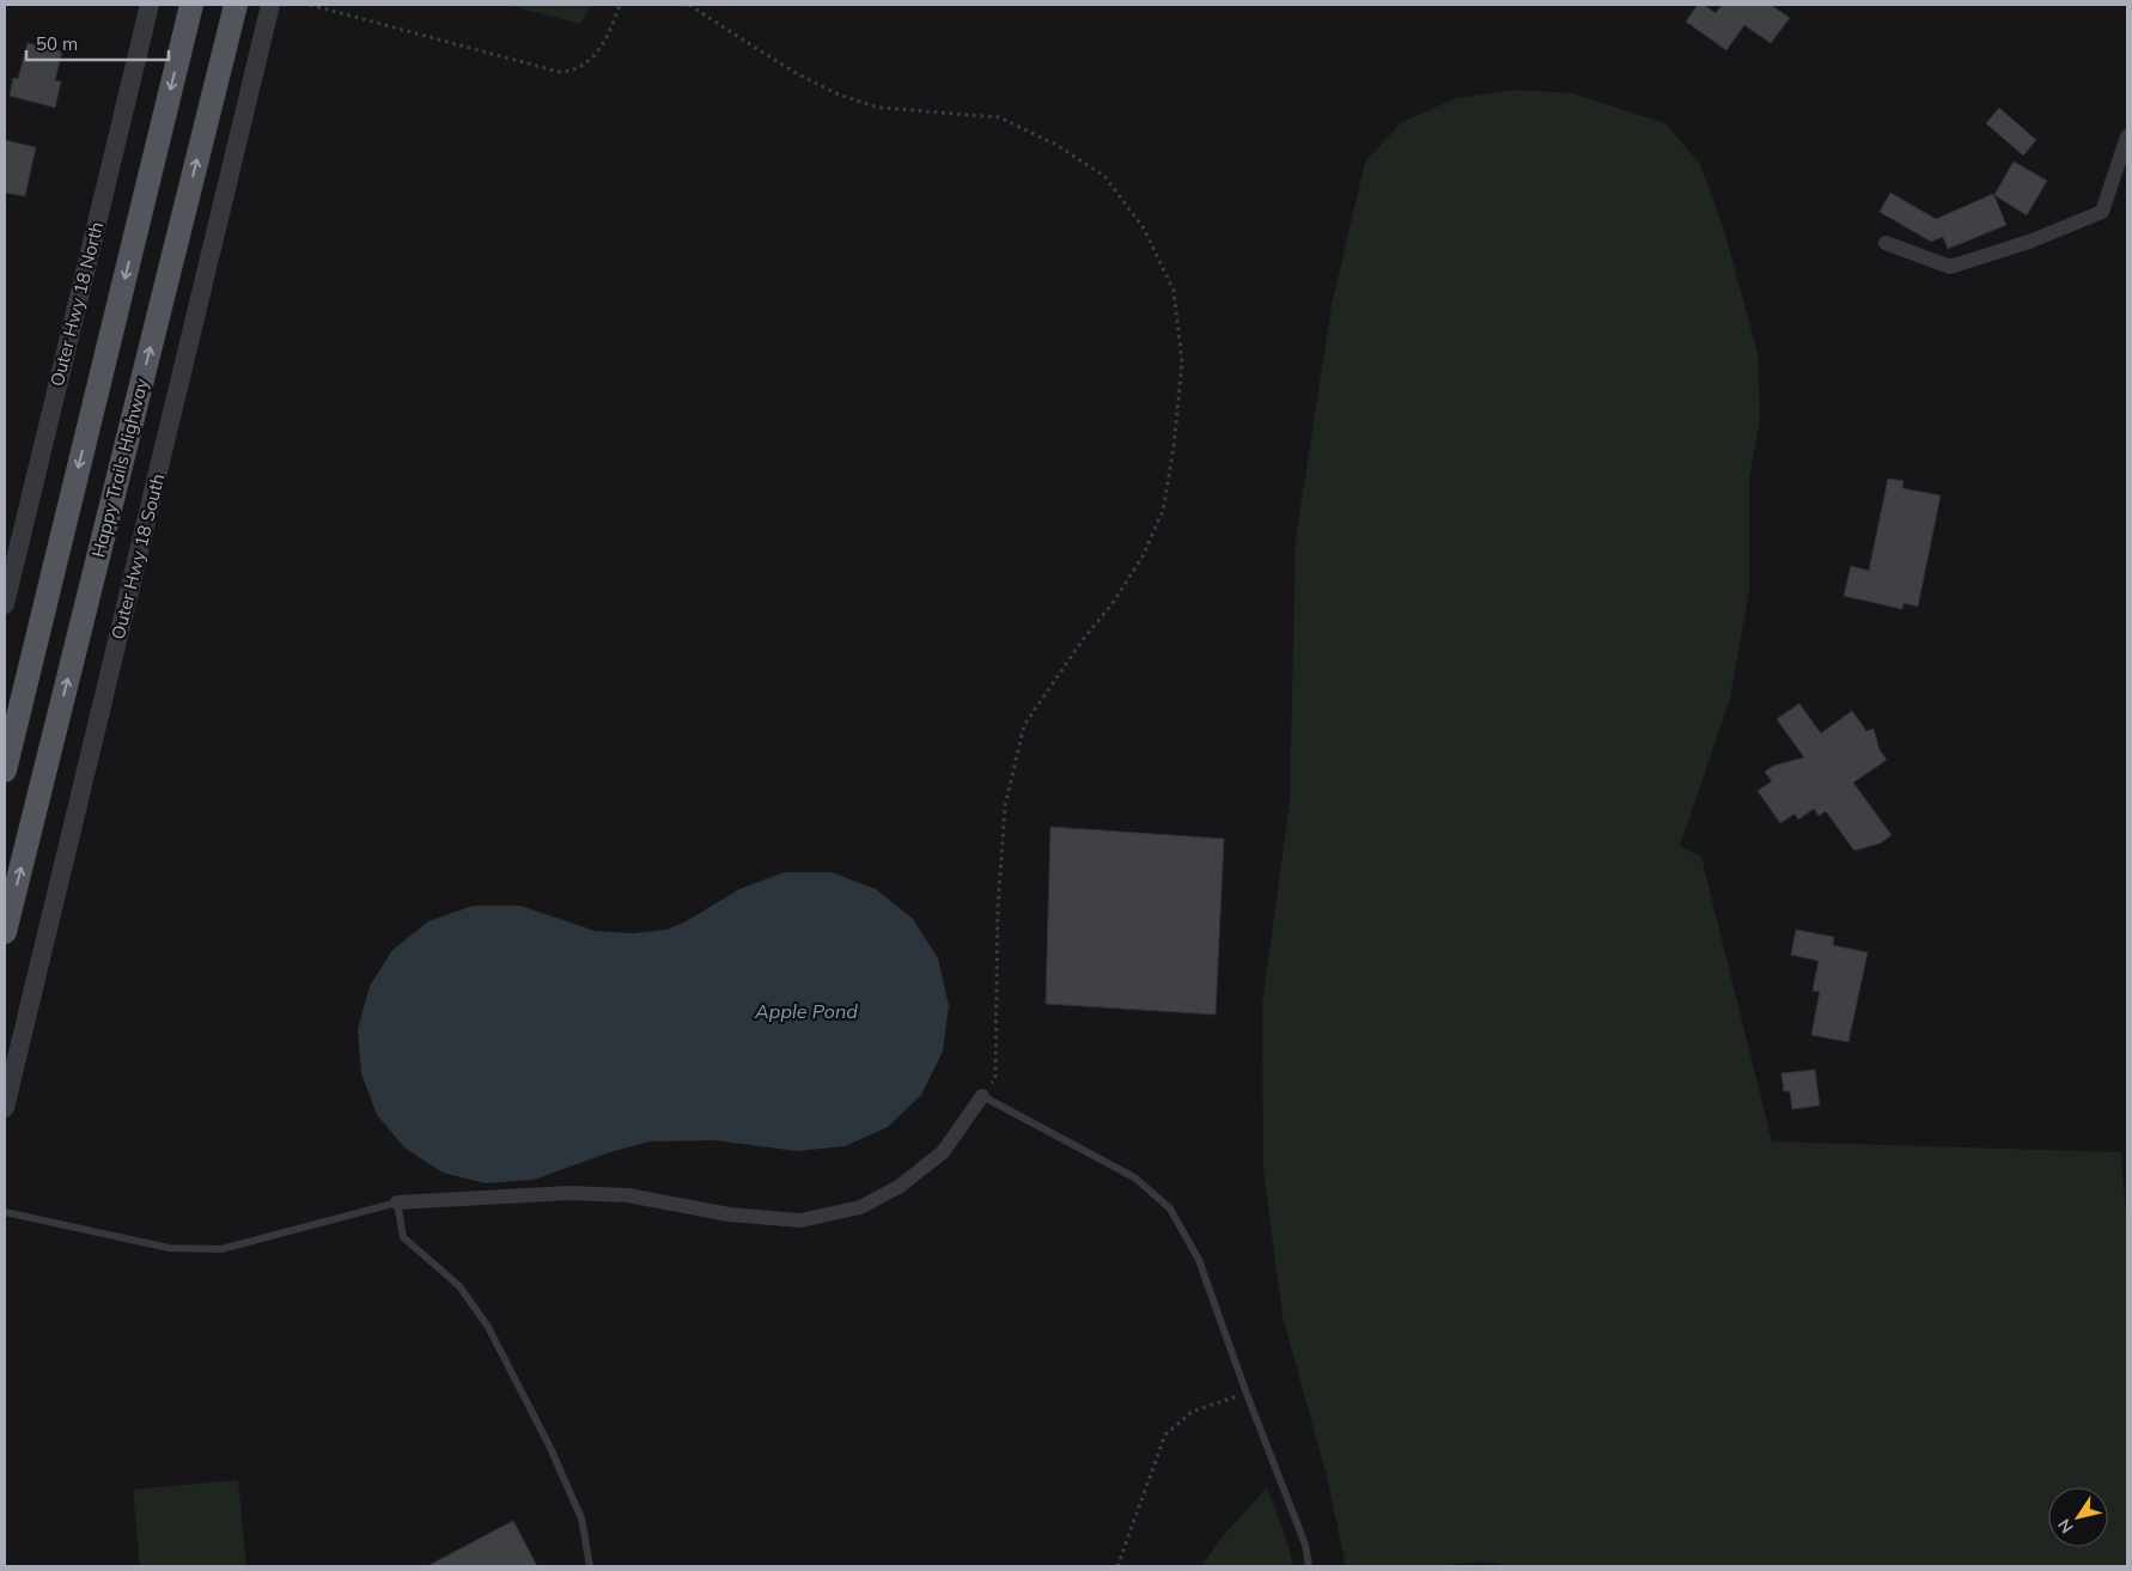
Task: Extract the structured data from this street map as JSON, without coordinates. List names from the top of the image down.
{
  "streets": {
    "main road": ["Happy Trails Highway"],
    "street": ["Outer Hwy 18 North", "Outer Hwy 18 South"]
  },
  "water": ["Apple Pond"],
  "scale_bar": "50 m",
  "north": "bottom left"
}
